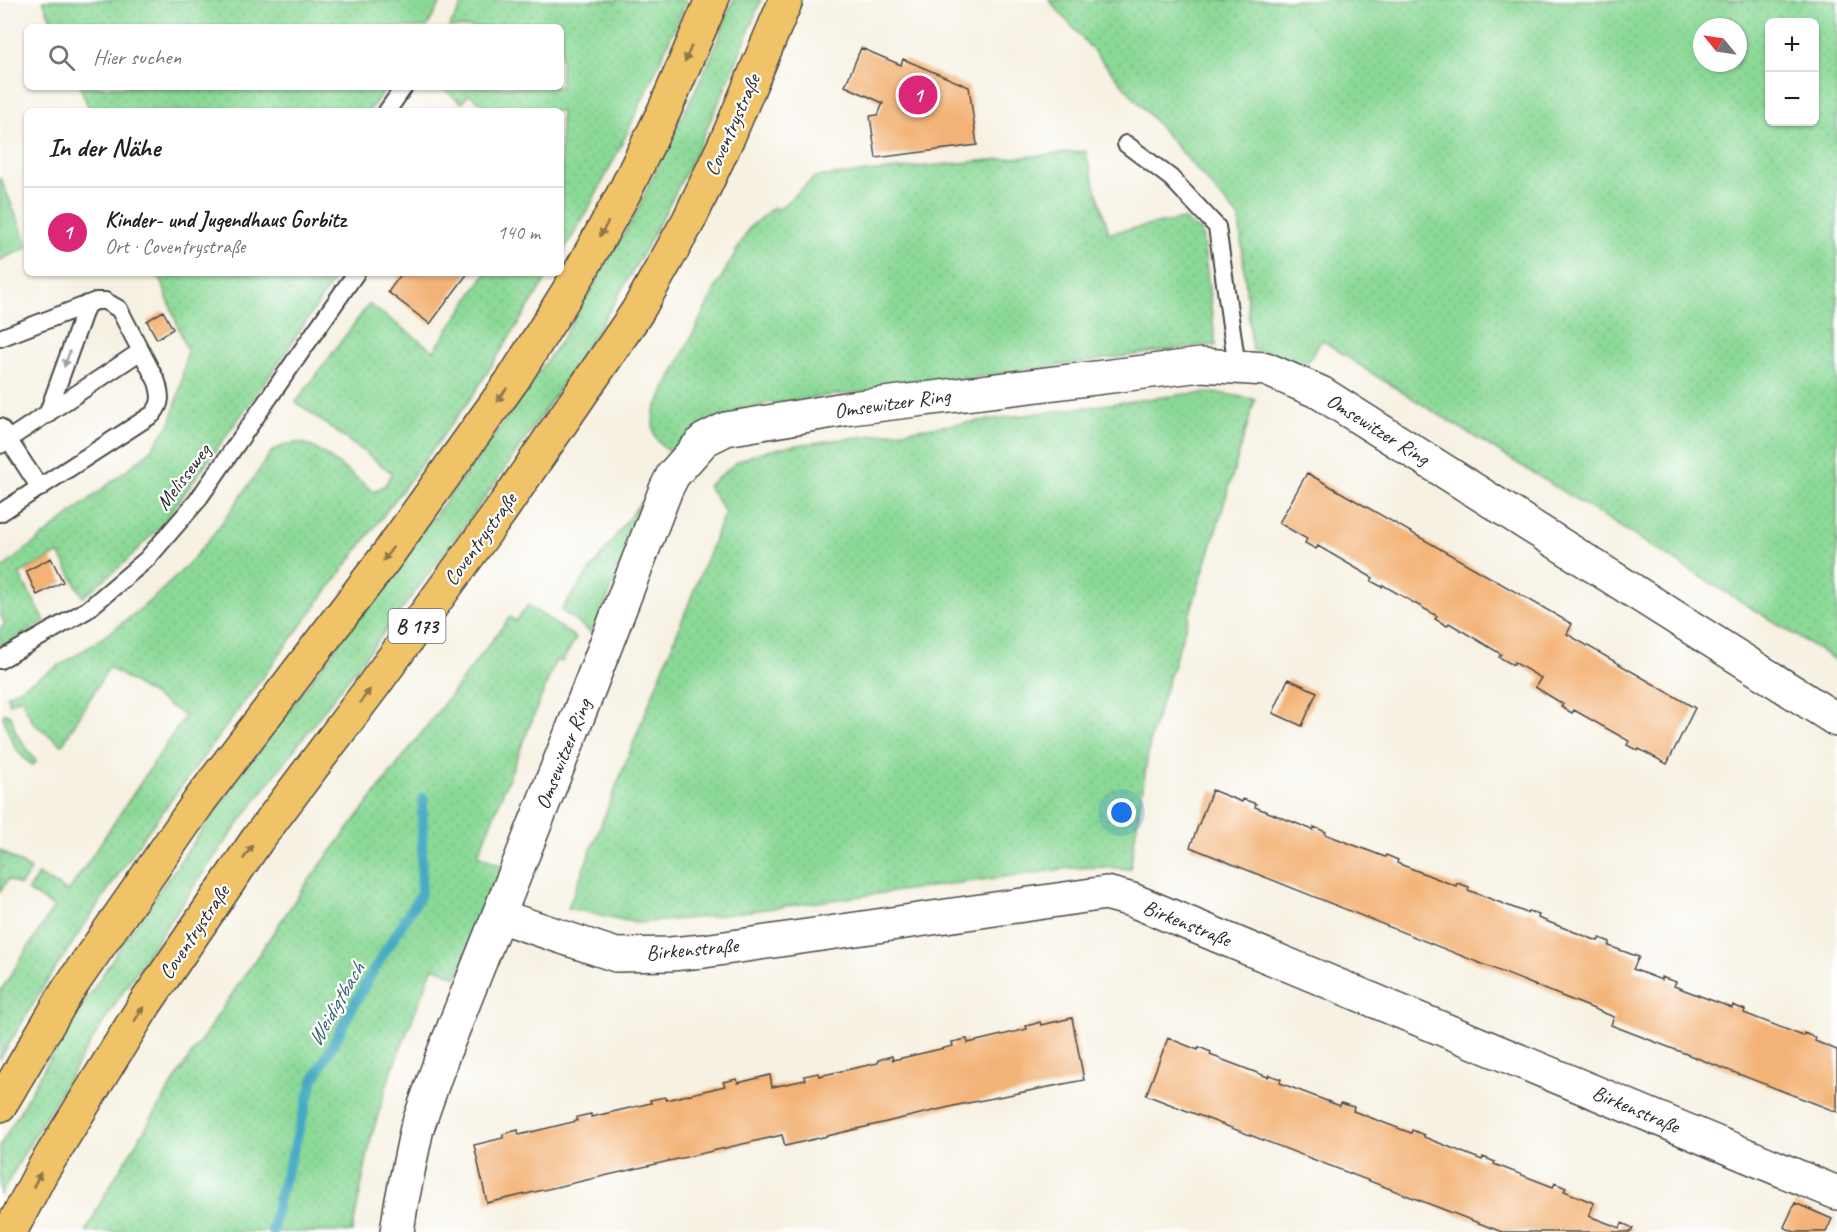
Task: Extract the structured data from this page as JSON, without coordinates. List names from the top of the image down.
{
  "streets": {
    "main road": ["Coventrystraße", "B 173"],
    "street": ["Omsewitzer Ring", "Birkenstraße"],
    "lane": ["Melisseweg"]
  },
  "crossings": [
    ["Omsewitzer Ring", "Birkenstraße"]
  ],
  "water": ["Weidigtbach"],
  "north": "top left",
  "page": {
    "map_buttons": ["+", "−"],
    "search": "Hier suchen",
    "pins": "1",
    "heading": "In der Nähe",
    "list": [
      {
        "mark": "1",
        "name": "Kinder- und Jugendhaus Gorbitz",
        "note": "Ort · Coventrystraße",
        "value": "140 m"
      }
    ]
  }
}
